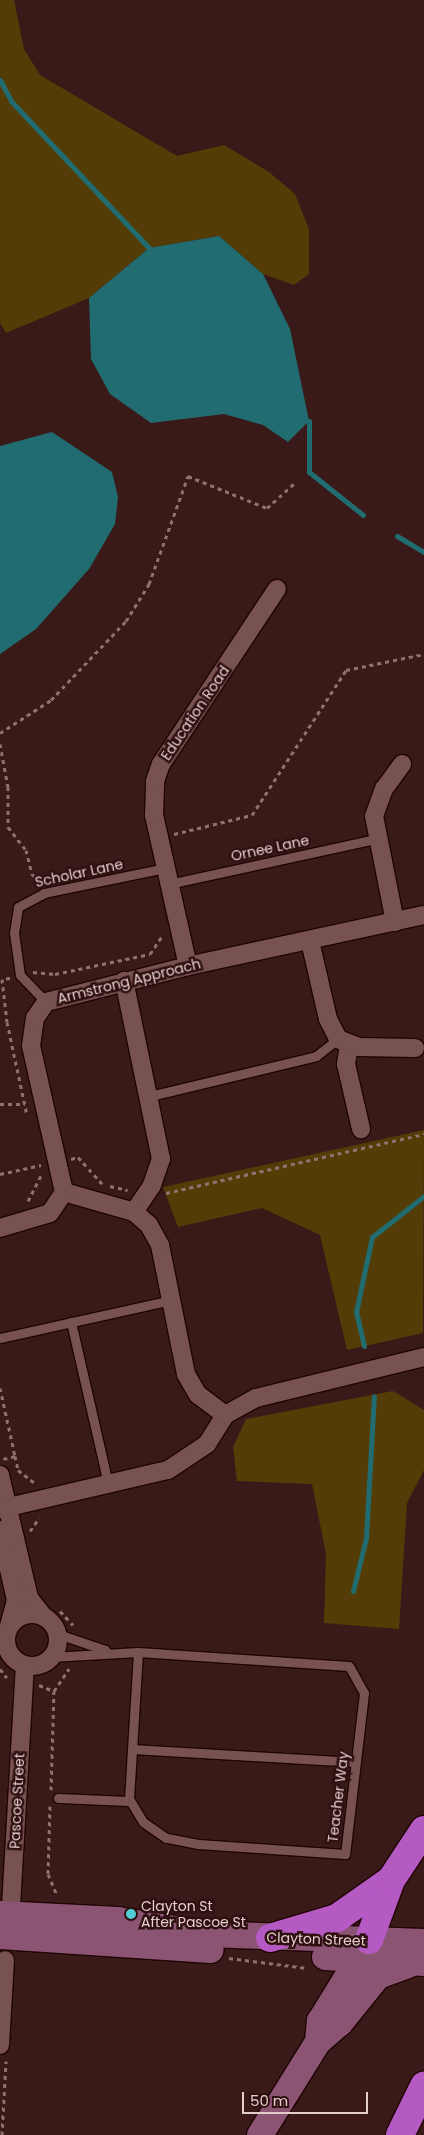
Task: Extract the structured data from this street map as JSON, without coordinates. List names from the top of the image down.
{
  "streets": {
    "main road": ["Clayton Street"],
    "street": ["Education Road", "Armstrong Approach", "Pascoe Street"],
    "lane": ["Ornee Lane", "Scholar Lane", "Teacher Way"]
  },
  "crossings": [
    ["Education Road", "Ornee Lane"],
    ["Education Road", "Scholar Lane"],
    ["Education Road", "Armstrong Approach"],
    ["Ornee Lane", "Scholar Lane"],
    ["Scholar Lane", "Armstrong Approach"],
    ["Teacher Way", "Pascoe Street"],
    ["Pascoe Street", "Clayton Street"]
  ],
  "places": ["Clayton St After Pascoe St"],
  "scale_bar": "50 m"
}
